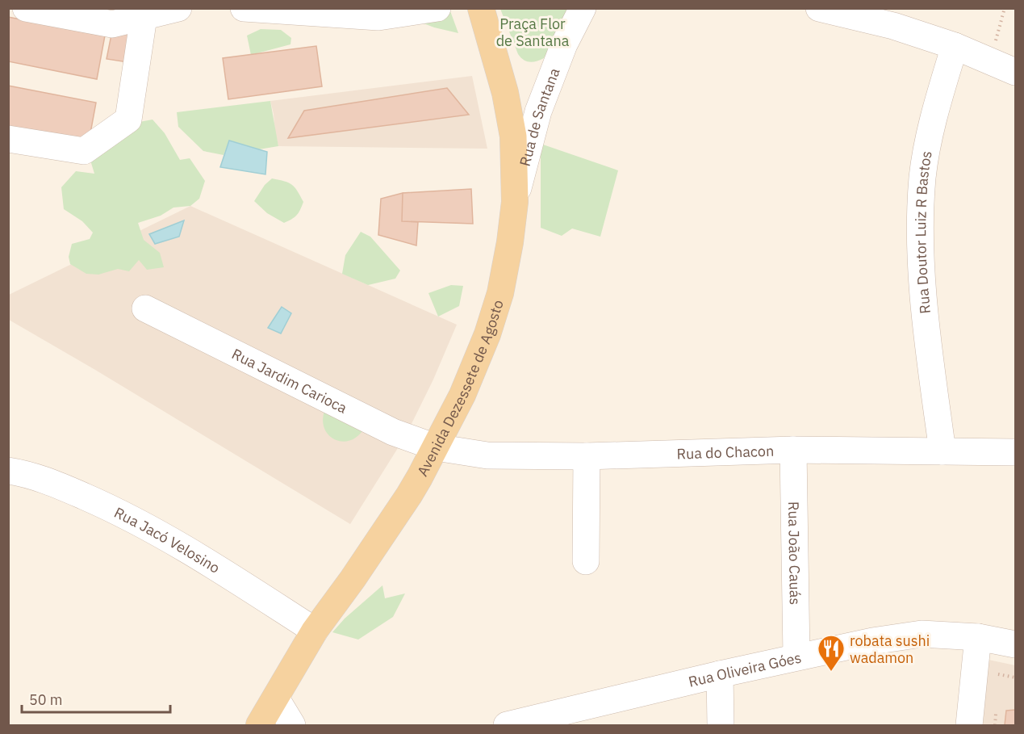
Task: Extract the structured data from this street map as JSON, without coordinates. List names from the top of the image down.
{
  "streets": {
    "main road": ["Avenida Dezessete de Agosto"],
    "street": [
      "Rua de Santana",
      "Rua Doutor Luiz R Bastos",
      "Rua Jardim Carioca",
      "Rua do Chacon",
      "Rua Jacó Velosino",
      "Rua João Cauás",
      "Rua Oliveira Góes"
    ]
  },
  "crossings": [
    ["Rua de Santana", "Avenida Dezessete de Agosto"],
    ["Rua Doutor Luiz R Bastos", "Rua do Chacon"],
    ["Rua Jardim Carioca", "Avenida Dezessete de Agosto"],
    ["Rua Jardim Carioca", "Rua do Chacon"],
    ["Avenida Dezessete de Agosto", "Rua do Chacon"],
    ["Avenida Dezessete de Agosto", "Rua Jacó Velosino"],
    ["Rua do Chacon", "Rua João Cauás"],
    ["Rua João Cauás", "Rua Oliveira Góes"]
  ],
  "parks": ["Praça Flor de Santana"],
  "places": {
    "restaurant": ["robata sushi wadamon"]
  },
  "scale_bar": "50 m"
}
